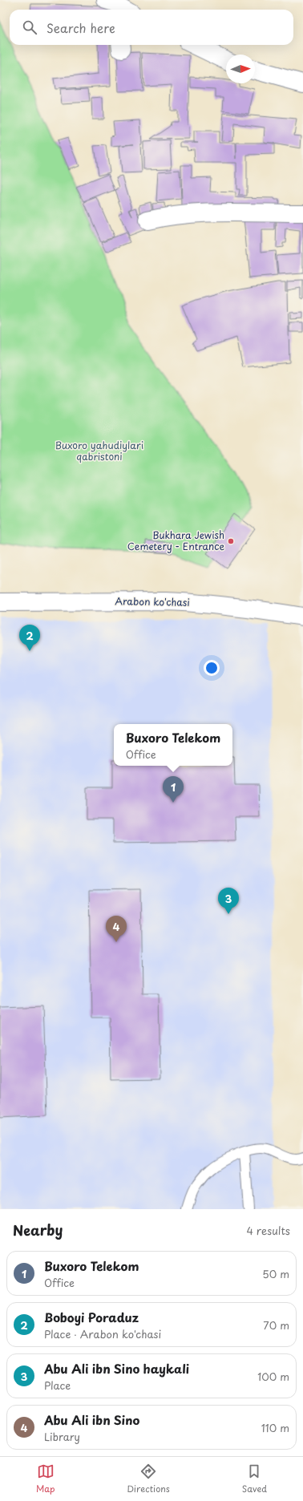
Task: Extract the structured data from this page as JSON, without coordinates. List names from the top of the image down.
{
  "streets": {
    "street": ["Arabon ko'chasi"]
  },
  "parks": ["Buxoro yahudiylari qabristoni"],
  "places": ["Bukhara Jewish Cemetery - Entrance"],
  "north": "right",
  "page": {
    "search": "Search here",
    "pins": [
      "2",
      "1",
      "3",
      "4"
    ],
    "popup": ["Buxoro Telekom", "Office"],
    "heading": ["Nearby", "4 results"],
    "list": [
      {
        "mark": "1",
        "name": "Buxoro Telekom",
        "note": "Office",
        "value": "50 m"
      },
      {
        "mark": "2",
        "name": "Boboyi Poraduz",
        "note": "Place · Arabon ko'chasi",
        "value": "70 m"
      },
      {
        "mark": "3",
        "name": "Abu Ali ibn Sino haykali",
        "note": "Place",
        "value": "100 m"
      },
      {
        "mark": "4",
        "name": "Abu Ali ibn Sino",
        "note": "Library",
        "value": "110 m"
      }
    ],
    "nav": ["Map", "Directions", "Saved"]
  }
}
